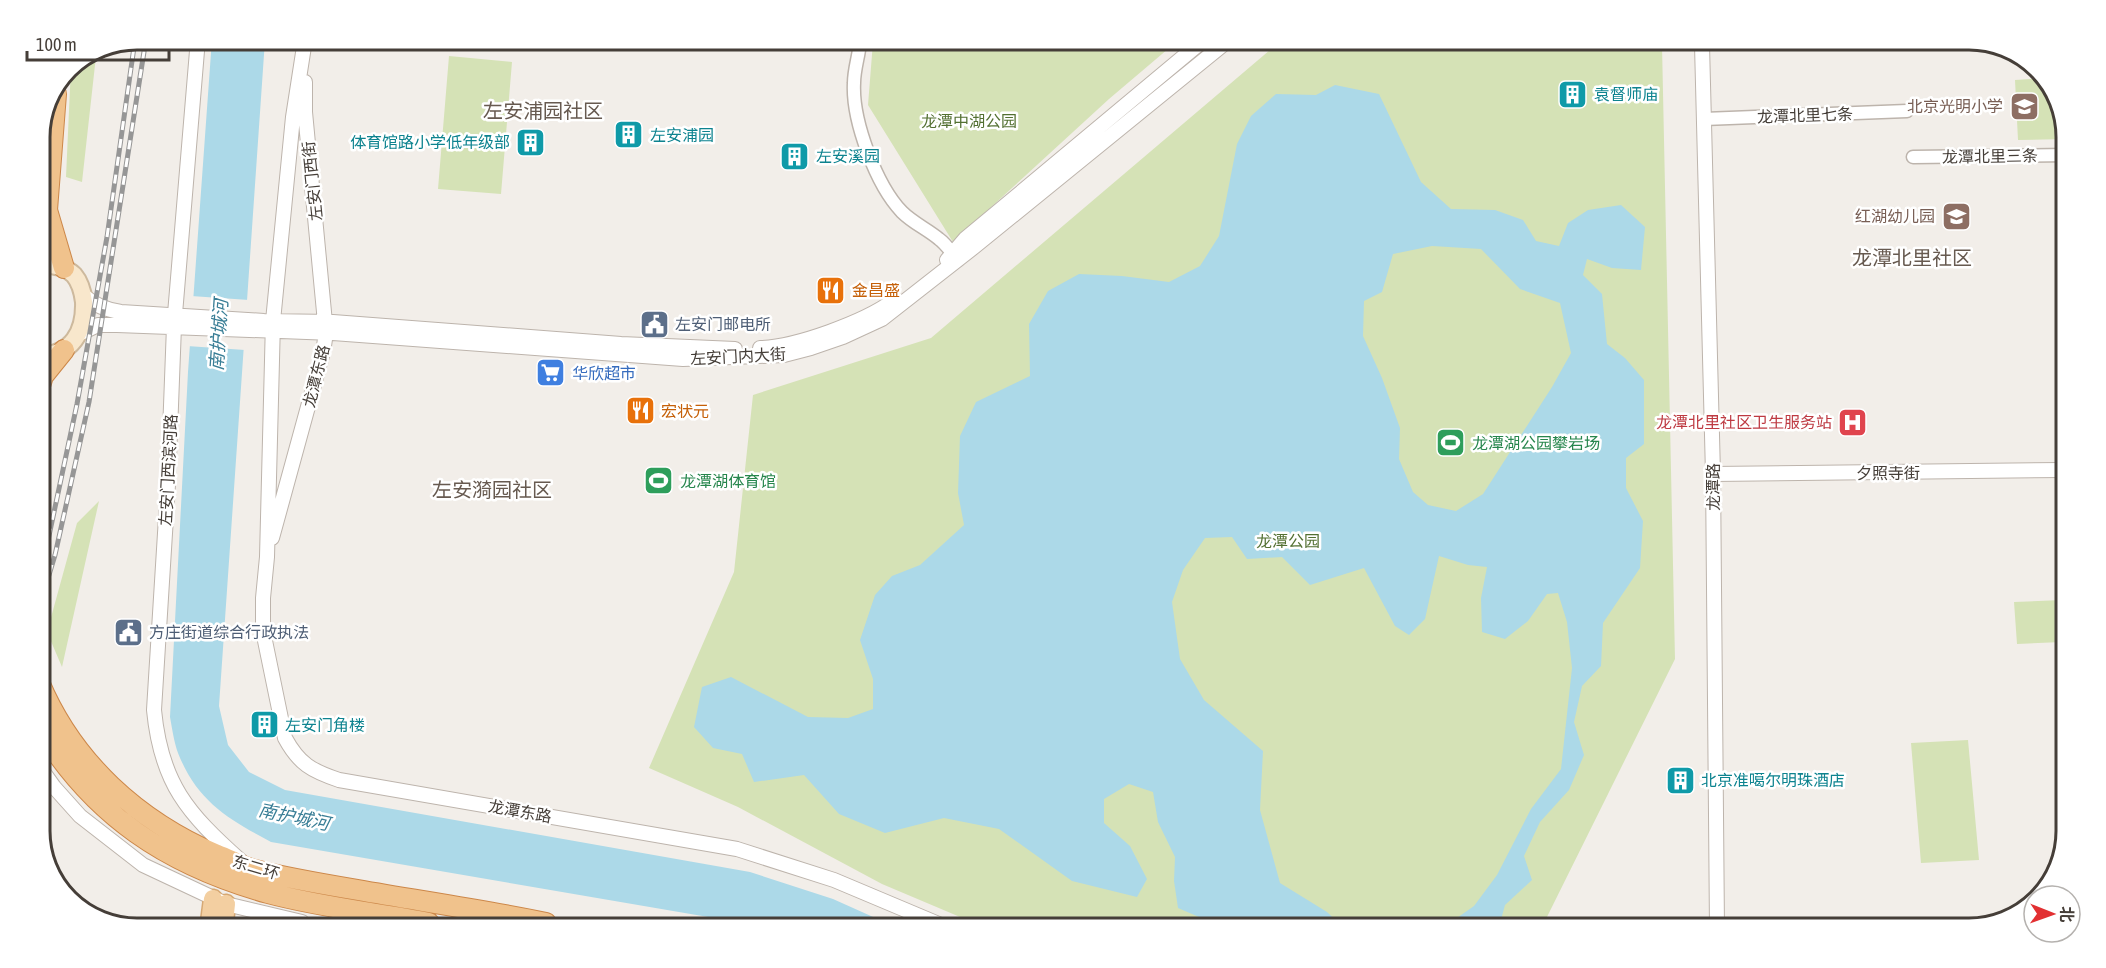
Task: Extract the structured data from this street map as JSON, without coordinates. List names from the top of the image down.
{
  "streets": {
    "highway": ["东二环"],
    "street": [
      "龙潭北里七条",
      "龙潭北里三条",
      "左安门西街",
      "左安门内大街",
      "龙潭东路",
      "左安门西滨河路",
      "夕照寺街",
      "龙潭路"
    ]
  },
  "crossings": [
    ["龙潭北里七条", "龙潭路"],
    ["左安门西街", "左安门内大街"],
    ["左安门西街", "龙潭东路"],
    ["左安门内大街", "龙潭东路"],
    ["左安门内大街", "左安门西滨河路"],
    ["左安门西滨河路", "东二环"],
    ["夕照寺街", "龙潭路"]
  ],
  "districts": ["左安浦园社区", "龙潭北里社区", "左安漪园社区"],
  "water": ["南护城河"],
  "parks": ["龙潭中湖公园", "龙潭公园"],
  "places": {
    "building": [
      "袁督师庙",
      "左安浦园",
      "体育馆路小学低年级部",
      "左安溪园",
      "左安门角楼",
      "北京准噶尔明珠酒店"
    ],
    "school or university": ["北京光明小学", "红湖幼儿园"],
    "restaurant": ["金昌盛", "宏状元"],
    "public building": ["左安门邮电所", "方庄街道综合行政执法"],
    "supermarket": ["华欣超市"],
    "hospital": ["龙潭北里社区卫生服务站"],
    "sports": ["龙潭湖公园攀岩场", "龙潭湖体育馆"]
  },
  "scale_bar": "100 m",
  "north": "right"
}
